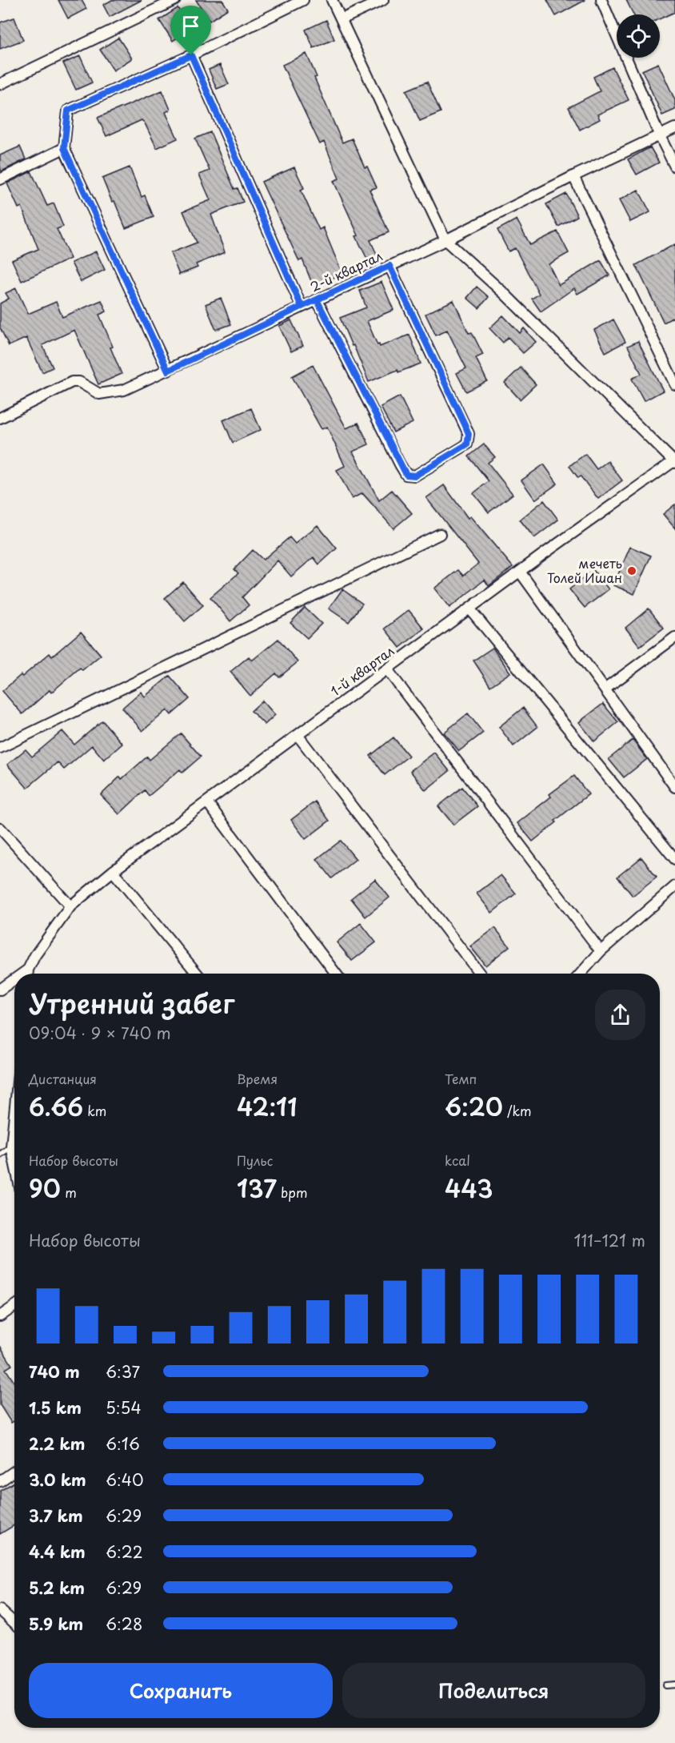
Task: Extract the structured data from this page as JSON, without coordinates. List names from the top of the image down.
{
  "streets": {
    "street": ["2-й квартал", "1-й квартал"]
  },
  "places": ["мечеть Толей Ишан"],
  "page": {
    "heading": ["Утренний забег", "09:04 · 9 × 740 m"],
    "stats": [
      ["Дистанция", "6.66 km"],
      ["Время", "42:11"],
      ["Темп", "6:20 /km"],
      ["Набор высоты", "90 m"],
      ["Пульс", "137 bpm"],
      ["kcal", "443"]
    ],
    "chart": ["Набор высоты", "111–121 m"],
    "list": [
      {
        "name": "740 m",
        "note": "6:37"
      },
      {
        "name": "1.5 km",
        "note": "5:54"
      },
      {
        "name": "2.2 km",
        "note": "6:16"
      },
      {
        "name": "3.0 km",
        "note": "6:40"
      },
      {
        "name": "3.7 km",
        "note": "6:29"
      },
      {
        "name": "4.4 km",
        "note": "6:22"
      },
      {
        "name": "5.2 km",
        "note": "6:29"
      },
      {
        "name": "5.9 km",
        "note": "6:28"
      }
    ],
    "buttons": ["Сохранить", "Поделиться"]
  }
}
